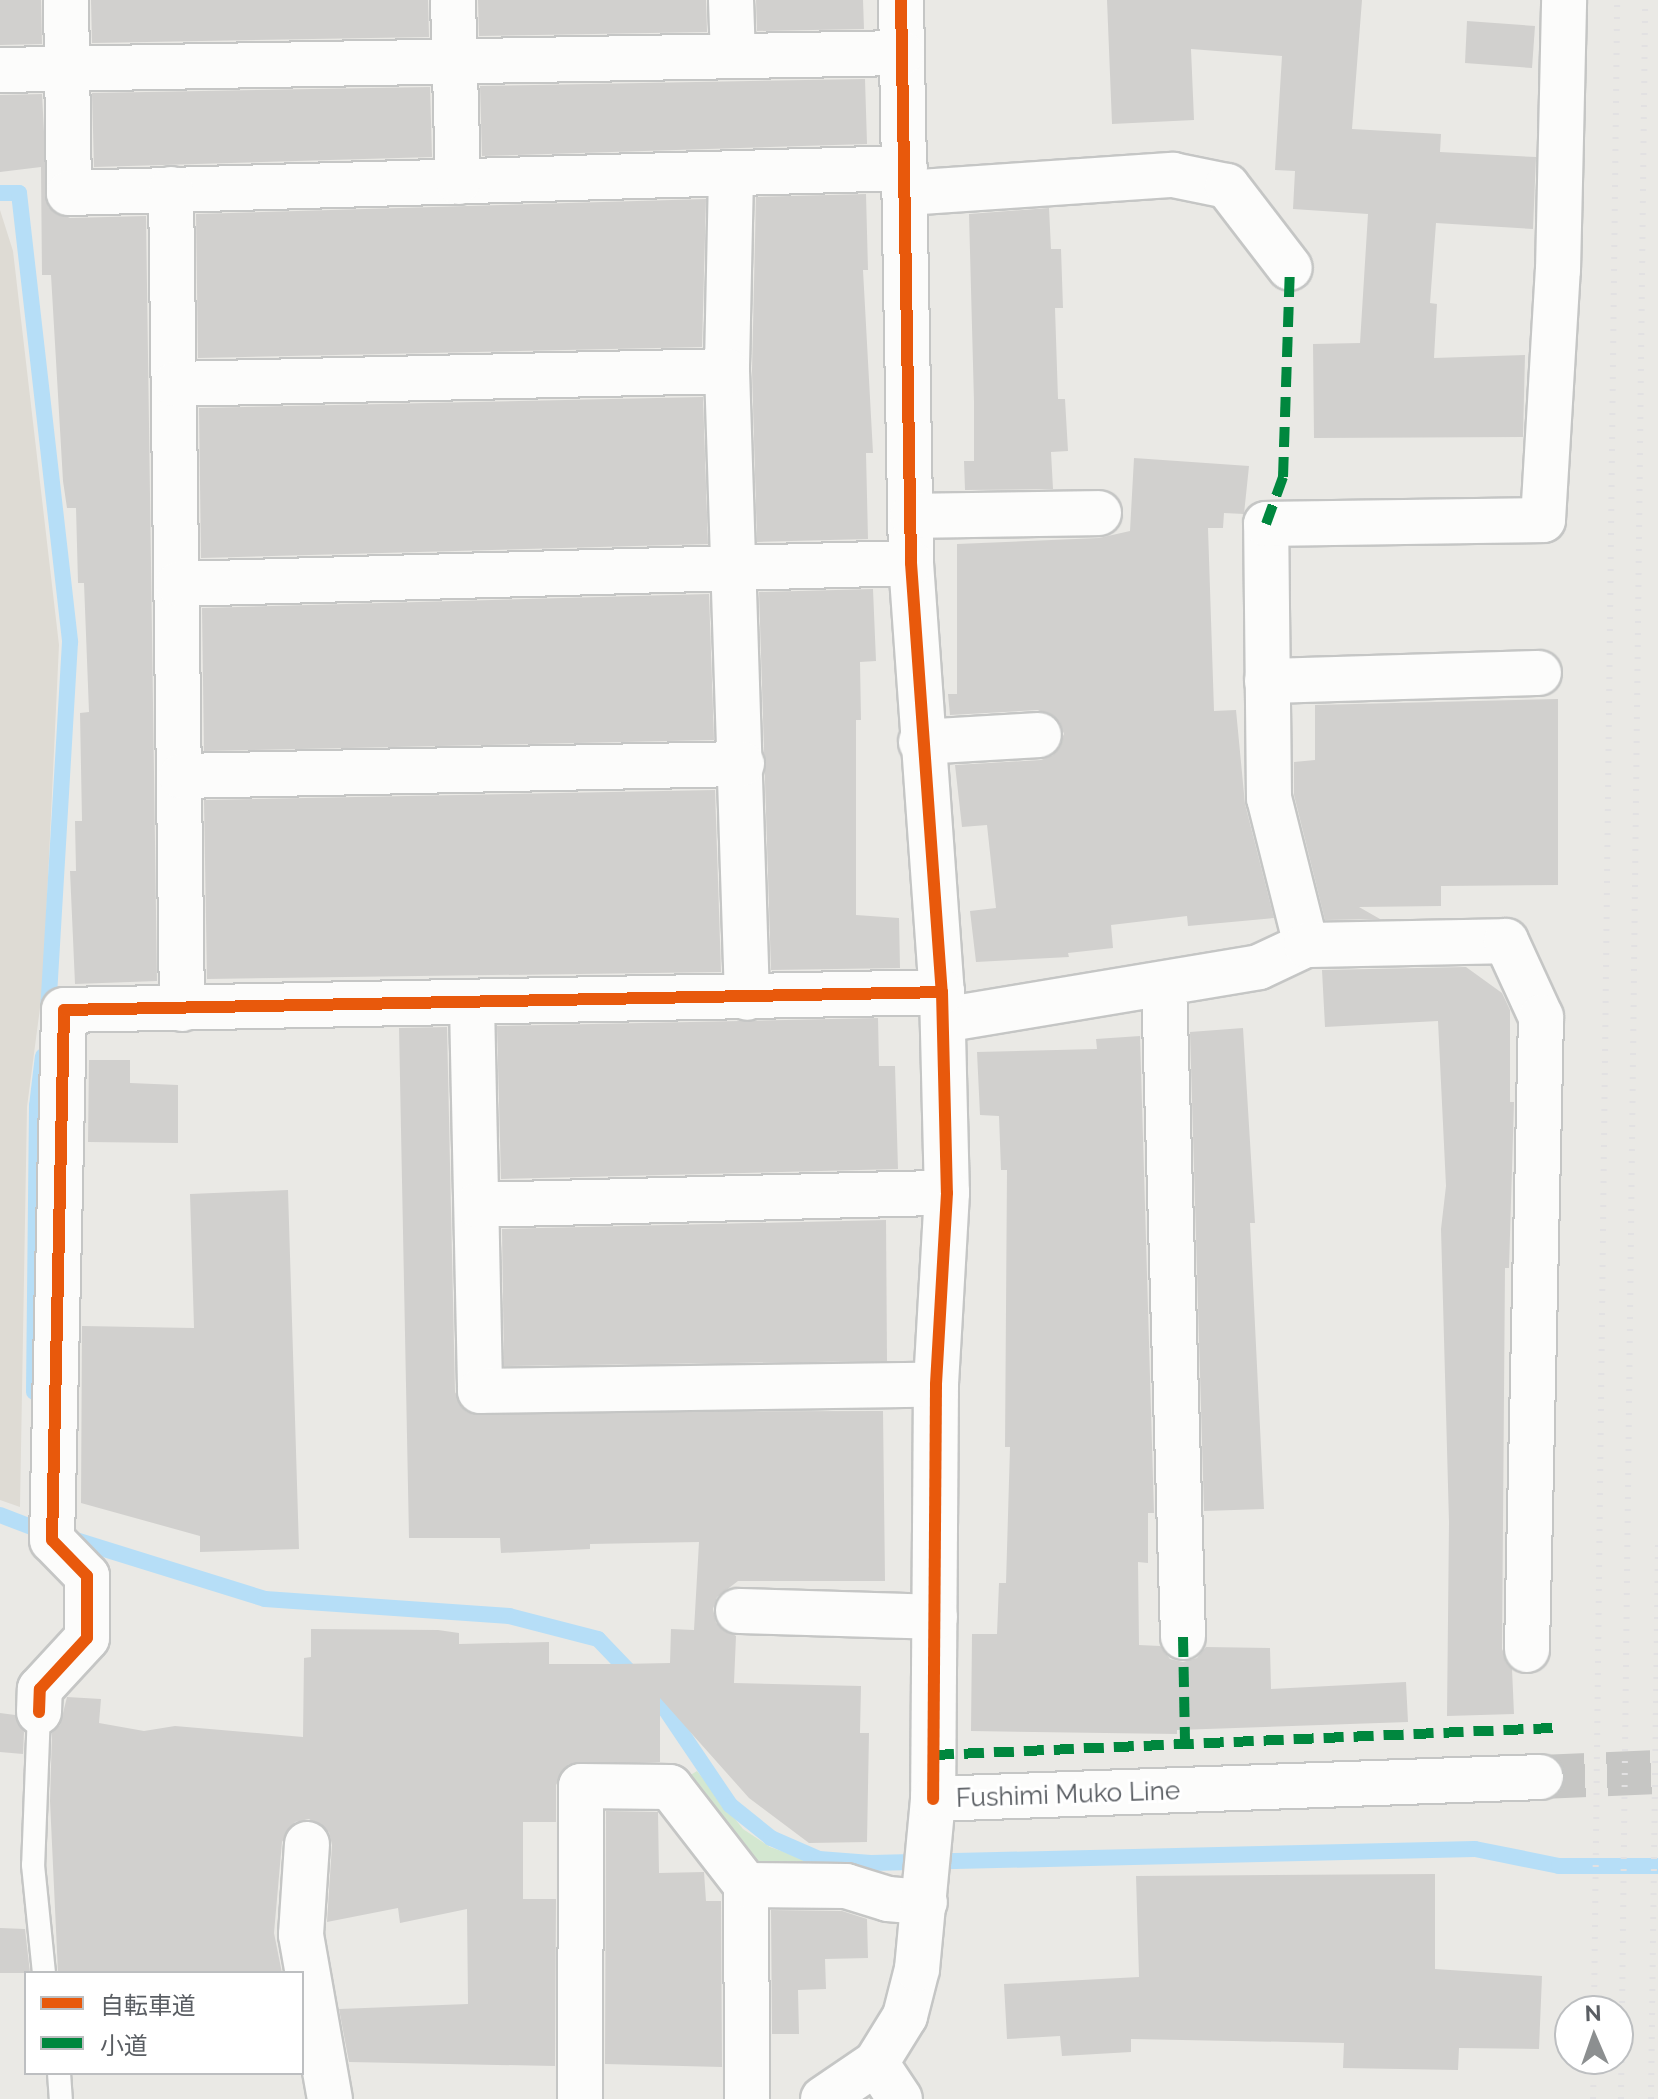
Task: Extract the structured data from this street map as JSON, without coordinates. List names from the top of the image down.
{
  "streets": {
    "street": ["Fushimi Muko Line"]
  },
  "legend": ["自転車道", "小道"],
  "north": "top"
}
